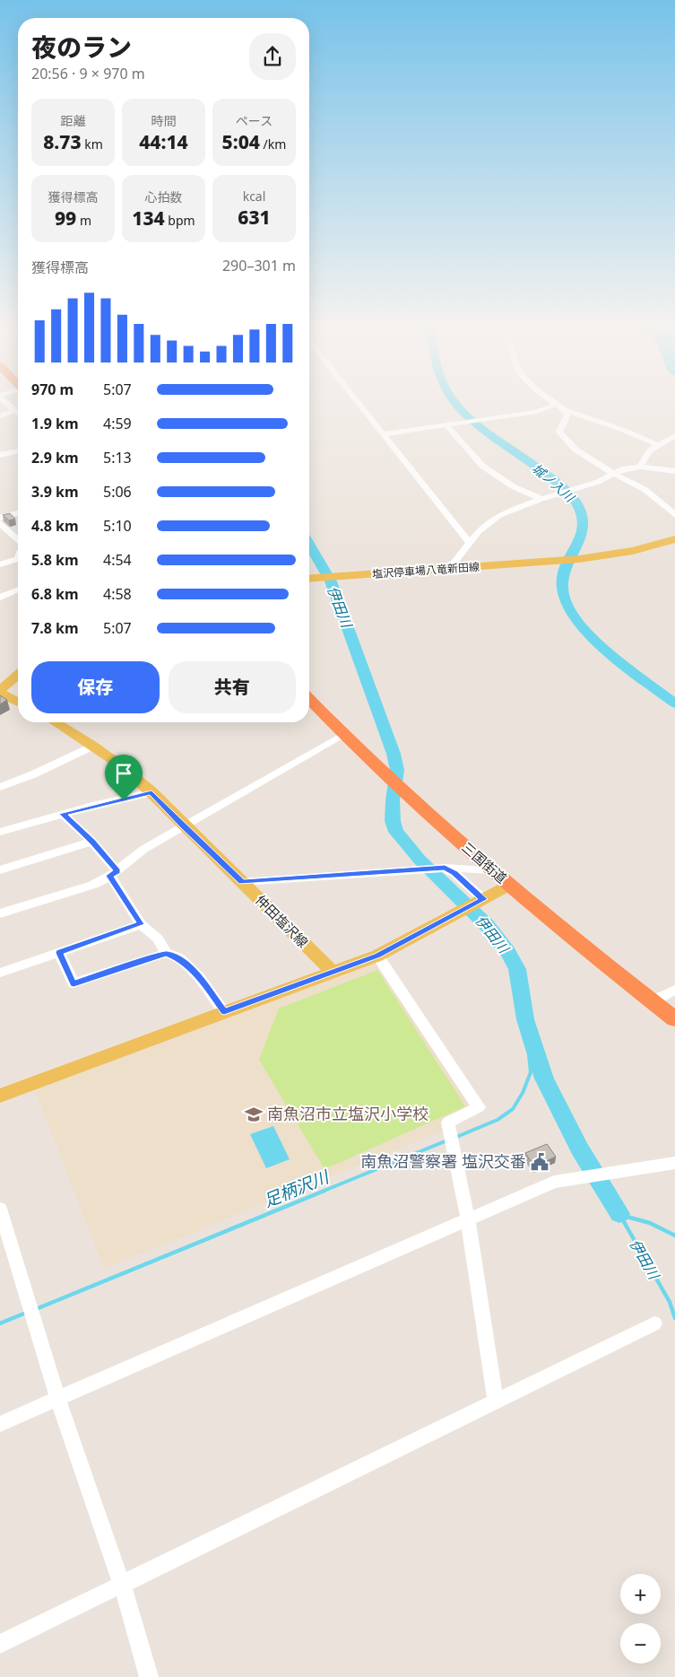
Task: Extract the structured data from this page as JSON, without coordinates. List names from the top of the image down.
{
  "streets": {
    "highway": ["三国街道"],
    "main road": ["塩沢停車場八竜新田線", "仲田塩沢線"]
  },
  "water": ["城ノ入川", "伊田川", "足柄沢川"],
  "places": {
    "school or university": ["南魚沼市立塩沢小学校"],
    "public building": ["南魚沼警察署 塩沢交番"]
  },
  "page": {
    "heading": ["夜のラン", "20:56 · 9 × 970 m"],
    "stats": [
      ["距離", "8.73 km"],
      ["時間", "44:14"],
      ["ペース", "5:04 /km"],
      ["獲得標高", "99 m"],
      ["心拍数", "134 bpm"],
      ["kcal", "631"]
    ],
    "chart": ["獲得標高", "290–301 m"],
    "list": [
      {
        "name": "970 m",
        "note": "5:07"
      },
      {
        "name": "1.9 km",
        "note": "4:59"
      },
      {
        "name": "2.9 km",
        "note": "5:13"
      },
      {
        "name": "3.9 km",
        "note": "5:06"
      },
      {
        "name": "4.8 km",
        "note": "5:10"
      },
      {
        "name": "5.8 km",
        "note": "4:54"
      },
      {
        "name": "6.8 km",
        "note": "4:58"
      },
      {
        "name": "7.8 km",
        "note": "5:07"
      }
    ],
    "buttons": ["保存", "共有"],
    "map_buttons": ["+", "−"]
  }
}
